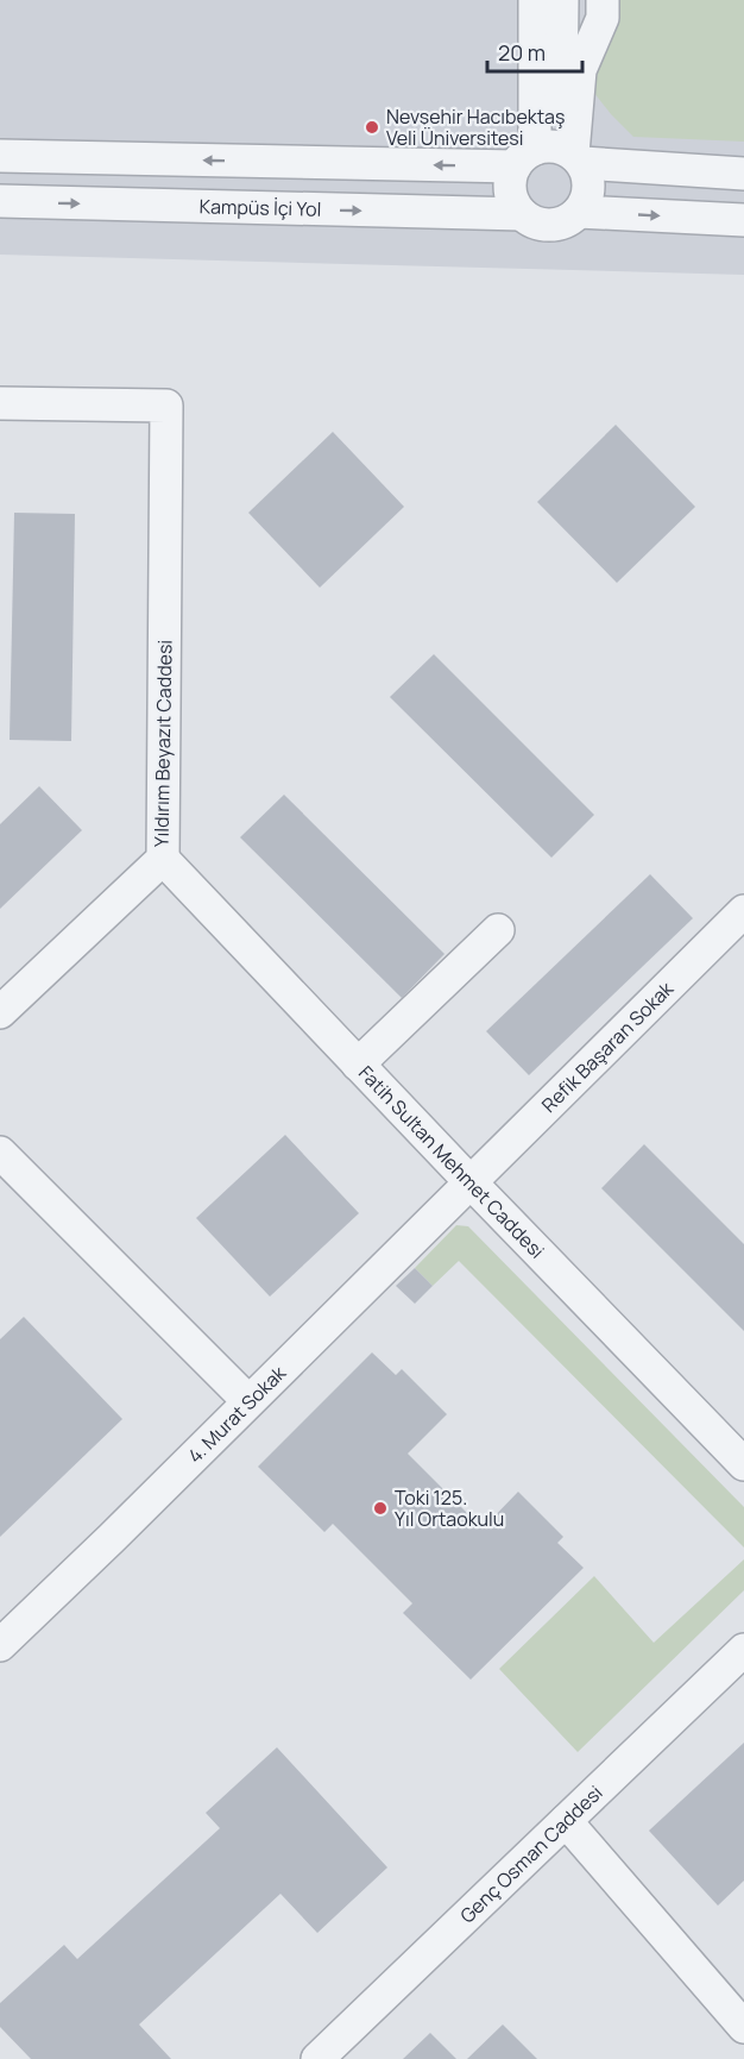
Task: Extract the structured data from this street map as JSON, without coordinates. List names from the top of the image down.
{
  "streets": {
    "street": [
      "Kampüs İçi Yol",
      "Yıldırım Beyazıt Caddesi",
      "Refik Başaran Sokak",
      "Fatih Sultan Mehmet Caddesi",
      "4. Murat Sokak",
      "Genç Osman Caddesi"
    ]
  },
  "crossings": [
    ["Yıldırım Beyazıt Caddesi", "Fatih Sultan Mehmet Caddesi"],
    ["Refik Başaran Sokak", "Fatih Sultan Mehmet Caddesi"],
    ["Refik Başaran Sokak", "4. Murat Sokak"],
    ["Fatih Sultan Mehmet Caddesi", "4. Murat Sokak"]
  ],
  "places": ["Nevşehir Hacıbektaş Veli Üniversitesi", "Toki 125. Yıl Ortaokulu"],
  "scale_bar": "20 m"
}
